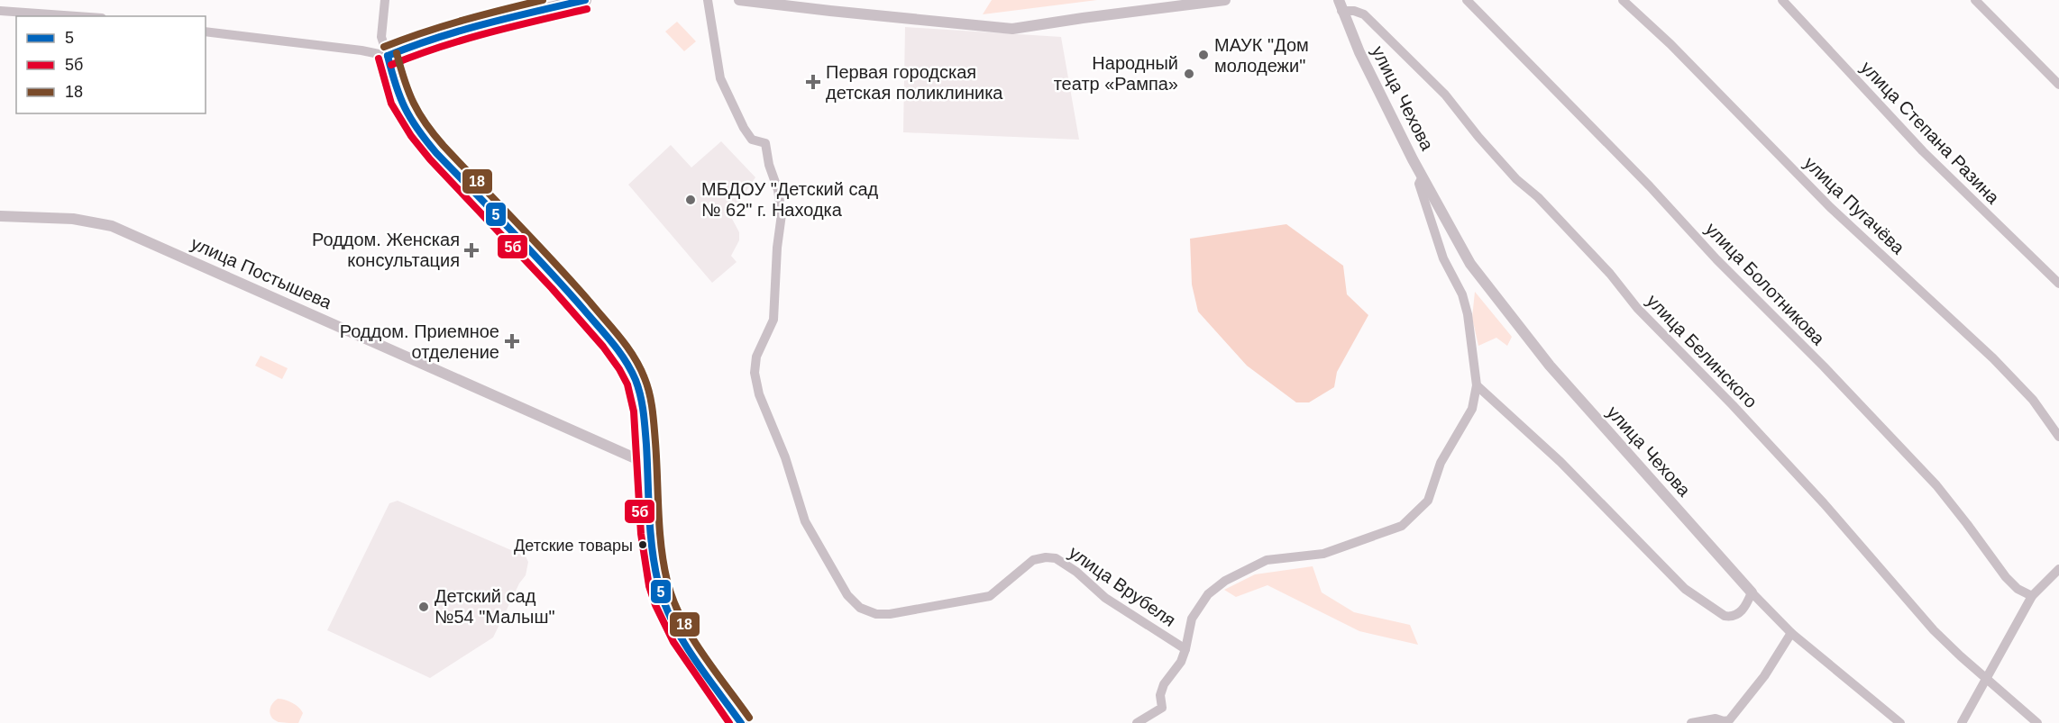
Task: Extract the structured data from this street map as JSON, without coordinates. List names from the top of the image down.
{
  "streets": {
    "street": [
      "улица Чехова",
      "улица Степана Разина",
      "улица Пугачёва",
      "улица Постышева",
      "улица Болотникова",
      "улица Белинского",
      "улица Врубеля"
    ]
  },
  "crossings": [
    ["улица Чехова", "улица Белинского"]
  ],
  "places": {
    "other": [
      "МАУК \"Дом молодежи\"",
      "Народный театр «Рампа»",
      "МБДОУ \"Детский сад № 62\" г. Находка",
      "Детские товары",
      "Детский сад №54 \"Малыш\""
    ],
    "health": ["Первая городская детская поликлиника", "Роддом. Женская консультация", "Роддом. Приемное отделение"]
  },
  "lines": ["transit line 5", "transit line 18", "transit line 5б"],
  "legend": ["5", "5б", "18"]
}
